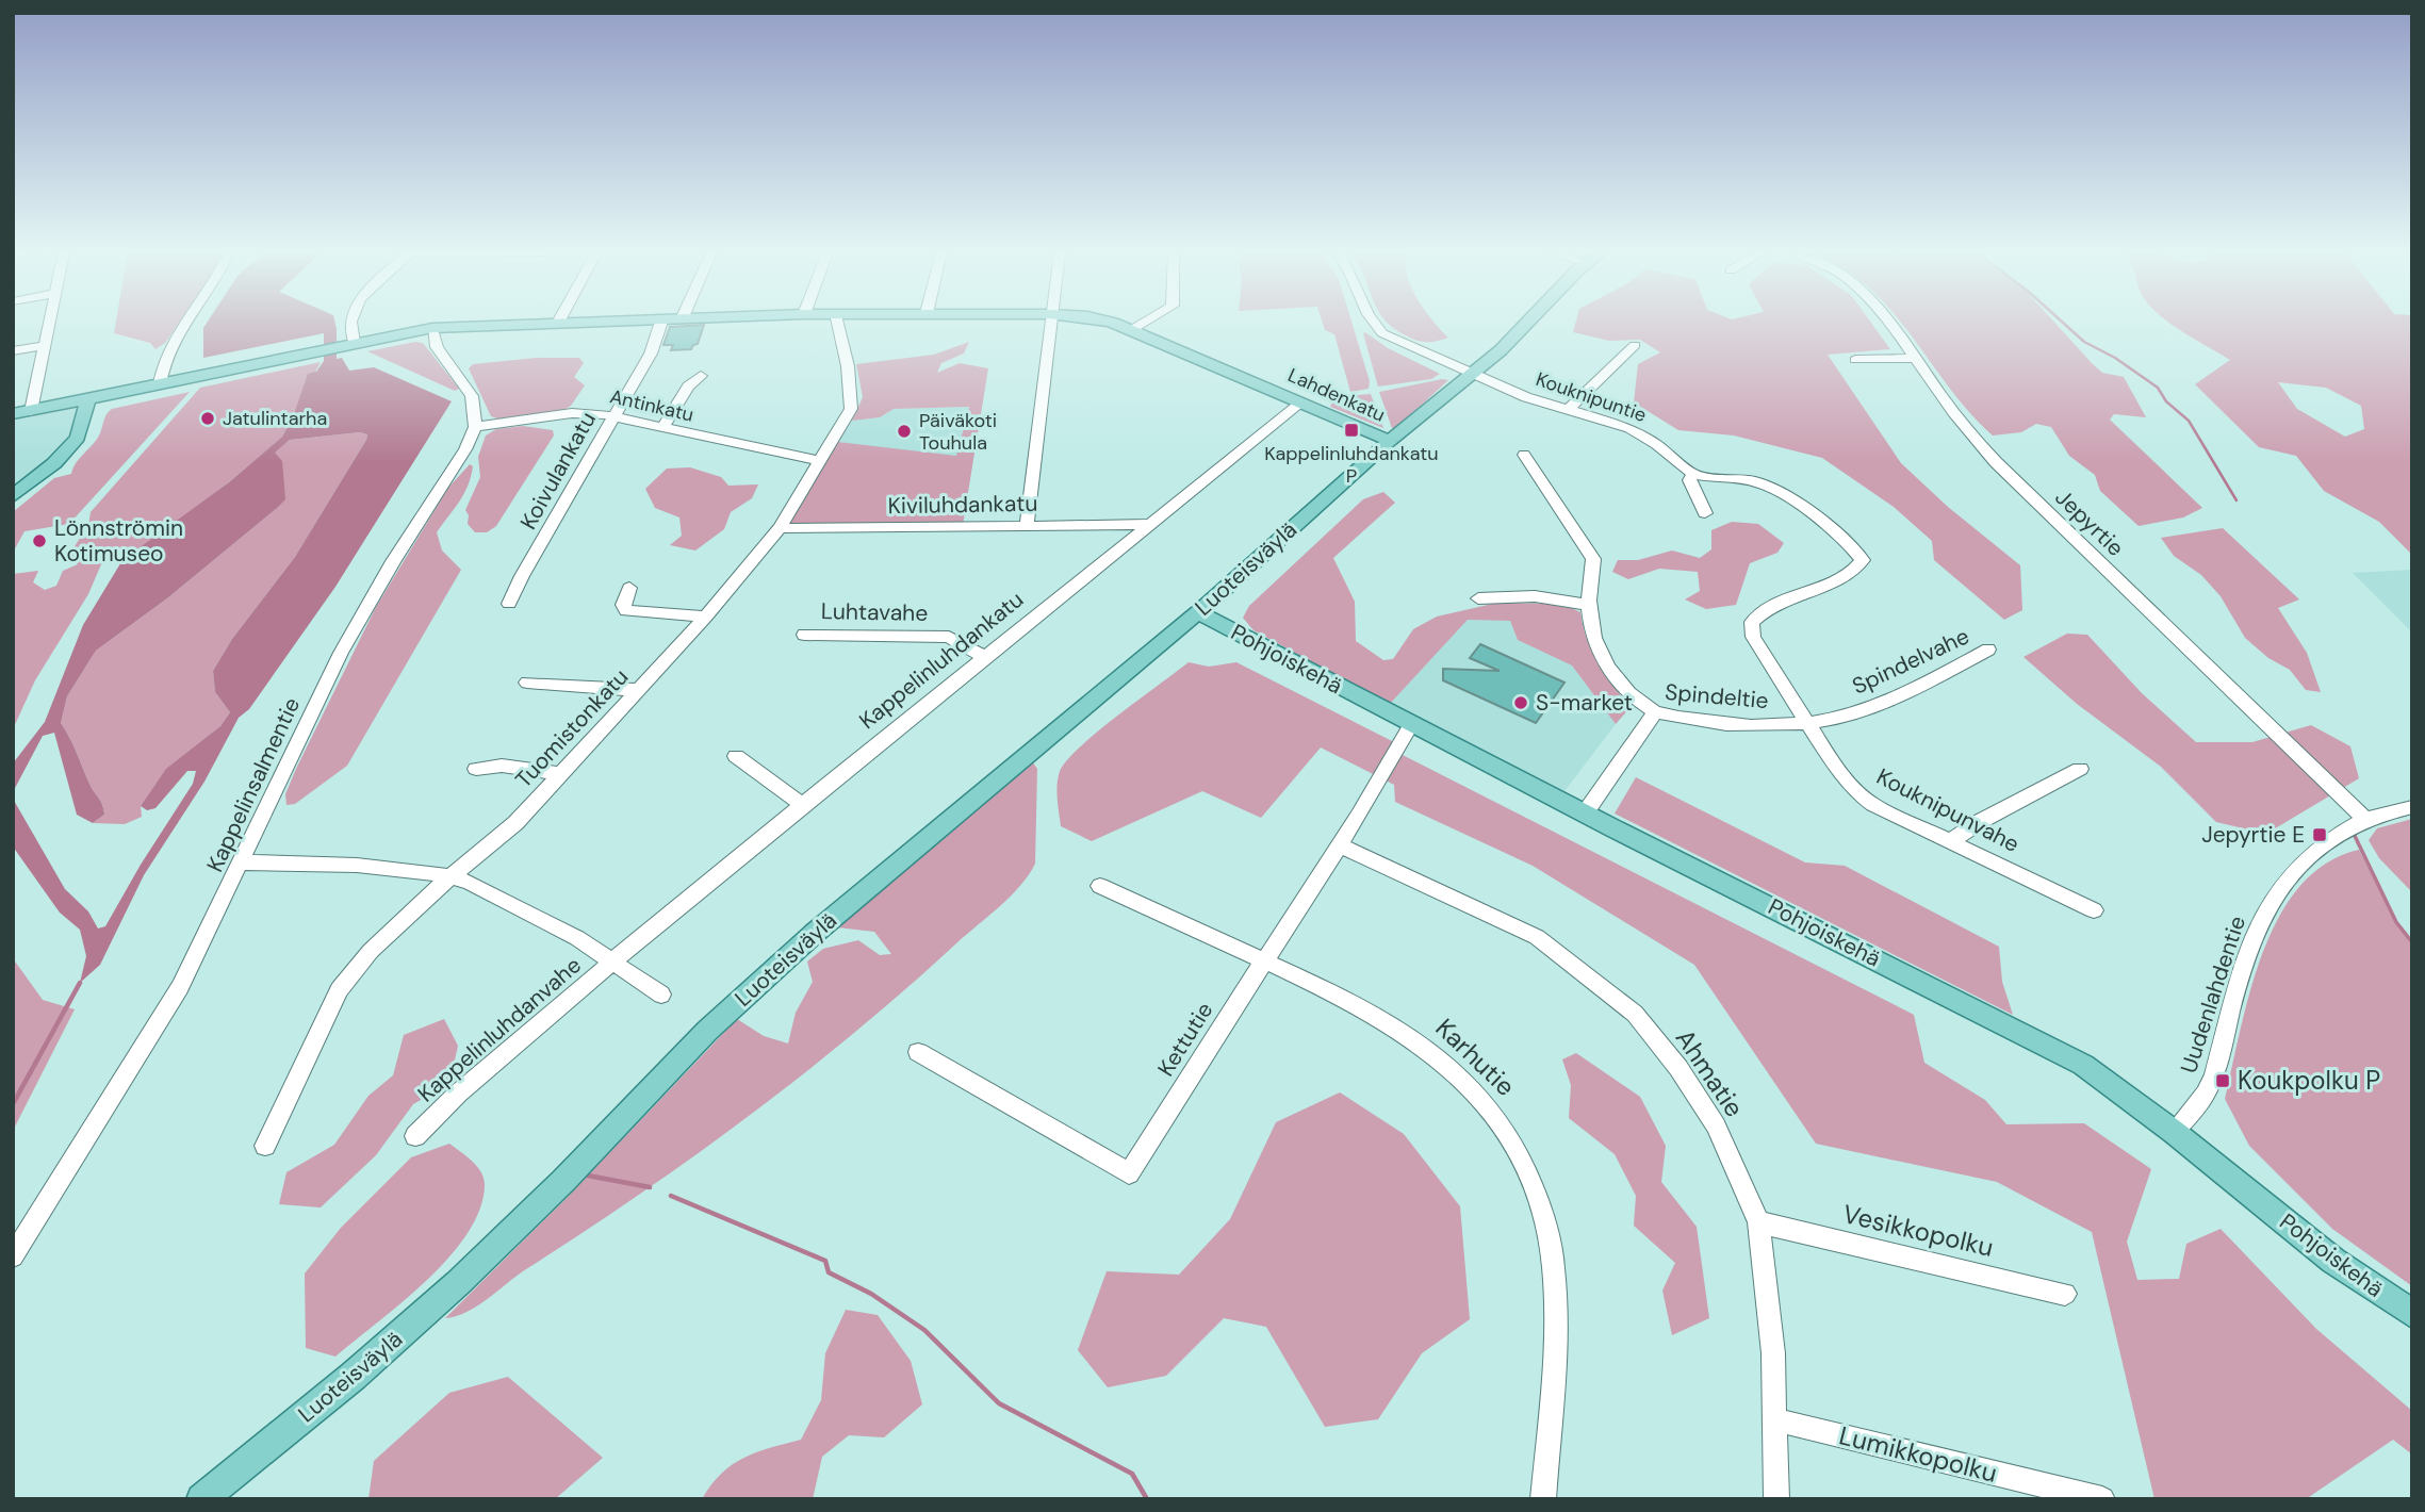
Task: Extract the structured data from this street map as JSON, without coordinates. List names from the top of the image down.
{
  "streets": {
    "main road": ["Lahdenkatu", "Luoteisväylä", "Pohjoiskehä"],
    "street": [
      "Kouknipuntie",
      "Antinkatu",
      "Koivulankatu",
      "Kiviluhdankatu",
      "Jepyrtie",
      "Luhtavahe",
      "Kappelinluhdankatu",
      "Spindelvahe",
      "Spindeltie",
      "Tuomistonkatu",
      "Kappelinsalmentie",
      "Kouknipunvahe",
      "Uudenlahdentie",
      "Kappelinluhdanvahe",
      "Kettutie",
      "Karhutie",
      "Ahmatie",
      "Vesikkopolku",
      "Lumikkopolku"
    ]
  },
  "crossings": [
    ["Lahdenkatu", "Luoteisväylä"],
    ["Lahdenkatu", "Kappelinluhdankatu"],
    ["Kouknipuntie", "Luoteisväylä"],
    ["Antinkatu", "Koivulankatu"],
    ["Antinkatu", "Tuomistonkatu"],
    ["Antinkatu", "Kappelinsalmentie"],
    ["Kiviluhdankatu", "Kappelinluhdankatu"],
    ["Kiviluhdankatu", "Tuomistonkatu"],
    ["Jepyrtie", "Uudenlahdentie"],
    ["Luoteisväylä", "Pohjoiskehä"],
    ["Luhtavahe", "Kappelinluhdankatu"],
    ["Pohjoiskehä", "Spindeltie"],
    ["Pohjoiskehä", "Uudenlahdentie"],
    ["Pohjoiskehä", "Kettutie"],
    ["Kappelinluhdankatu", "Kappelinluhdanvahe"],
    ["Spindelvahe", "Spindeltie"],
    ["Spindelvahe", "Kouknipunvahe"],
    ["Spindeltie", "Kouknipunvahe"],
    ["Kettutie", "Karhutie"],
    ["Kettutie", "Ahmatie"],
    ["Ahmatie", "Vesikkopolku"],
    ["Ahmatie", "Lumikkopolku"]
  ],
  "places": {
    "other": [
      "Jatulintarha",
      "Päiväkoti Touhula",
      "Lönnströmin Kotimuseo",
      "S-market"
    ],
    "transit": ["Kappelinluhdankatu P", "Jepyrtie E", "Koukpolku P"]
  }
}
